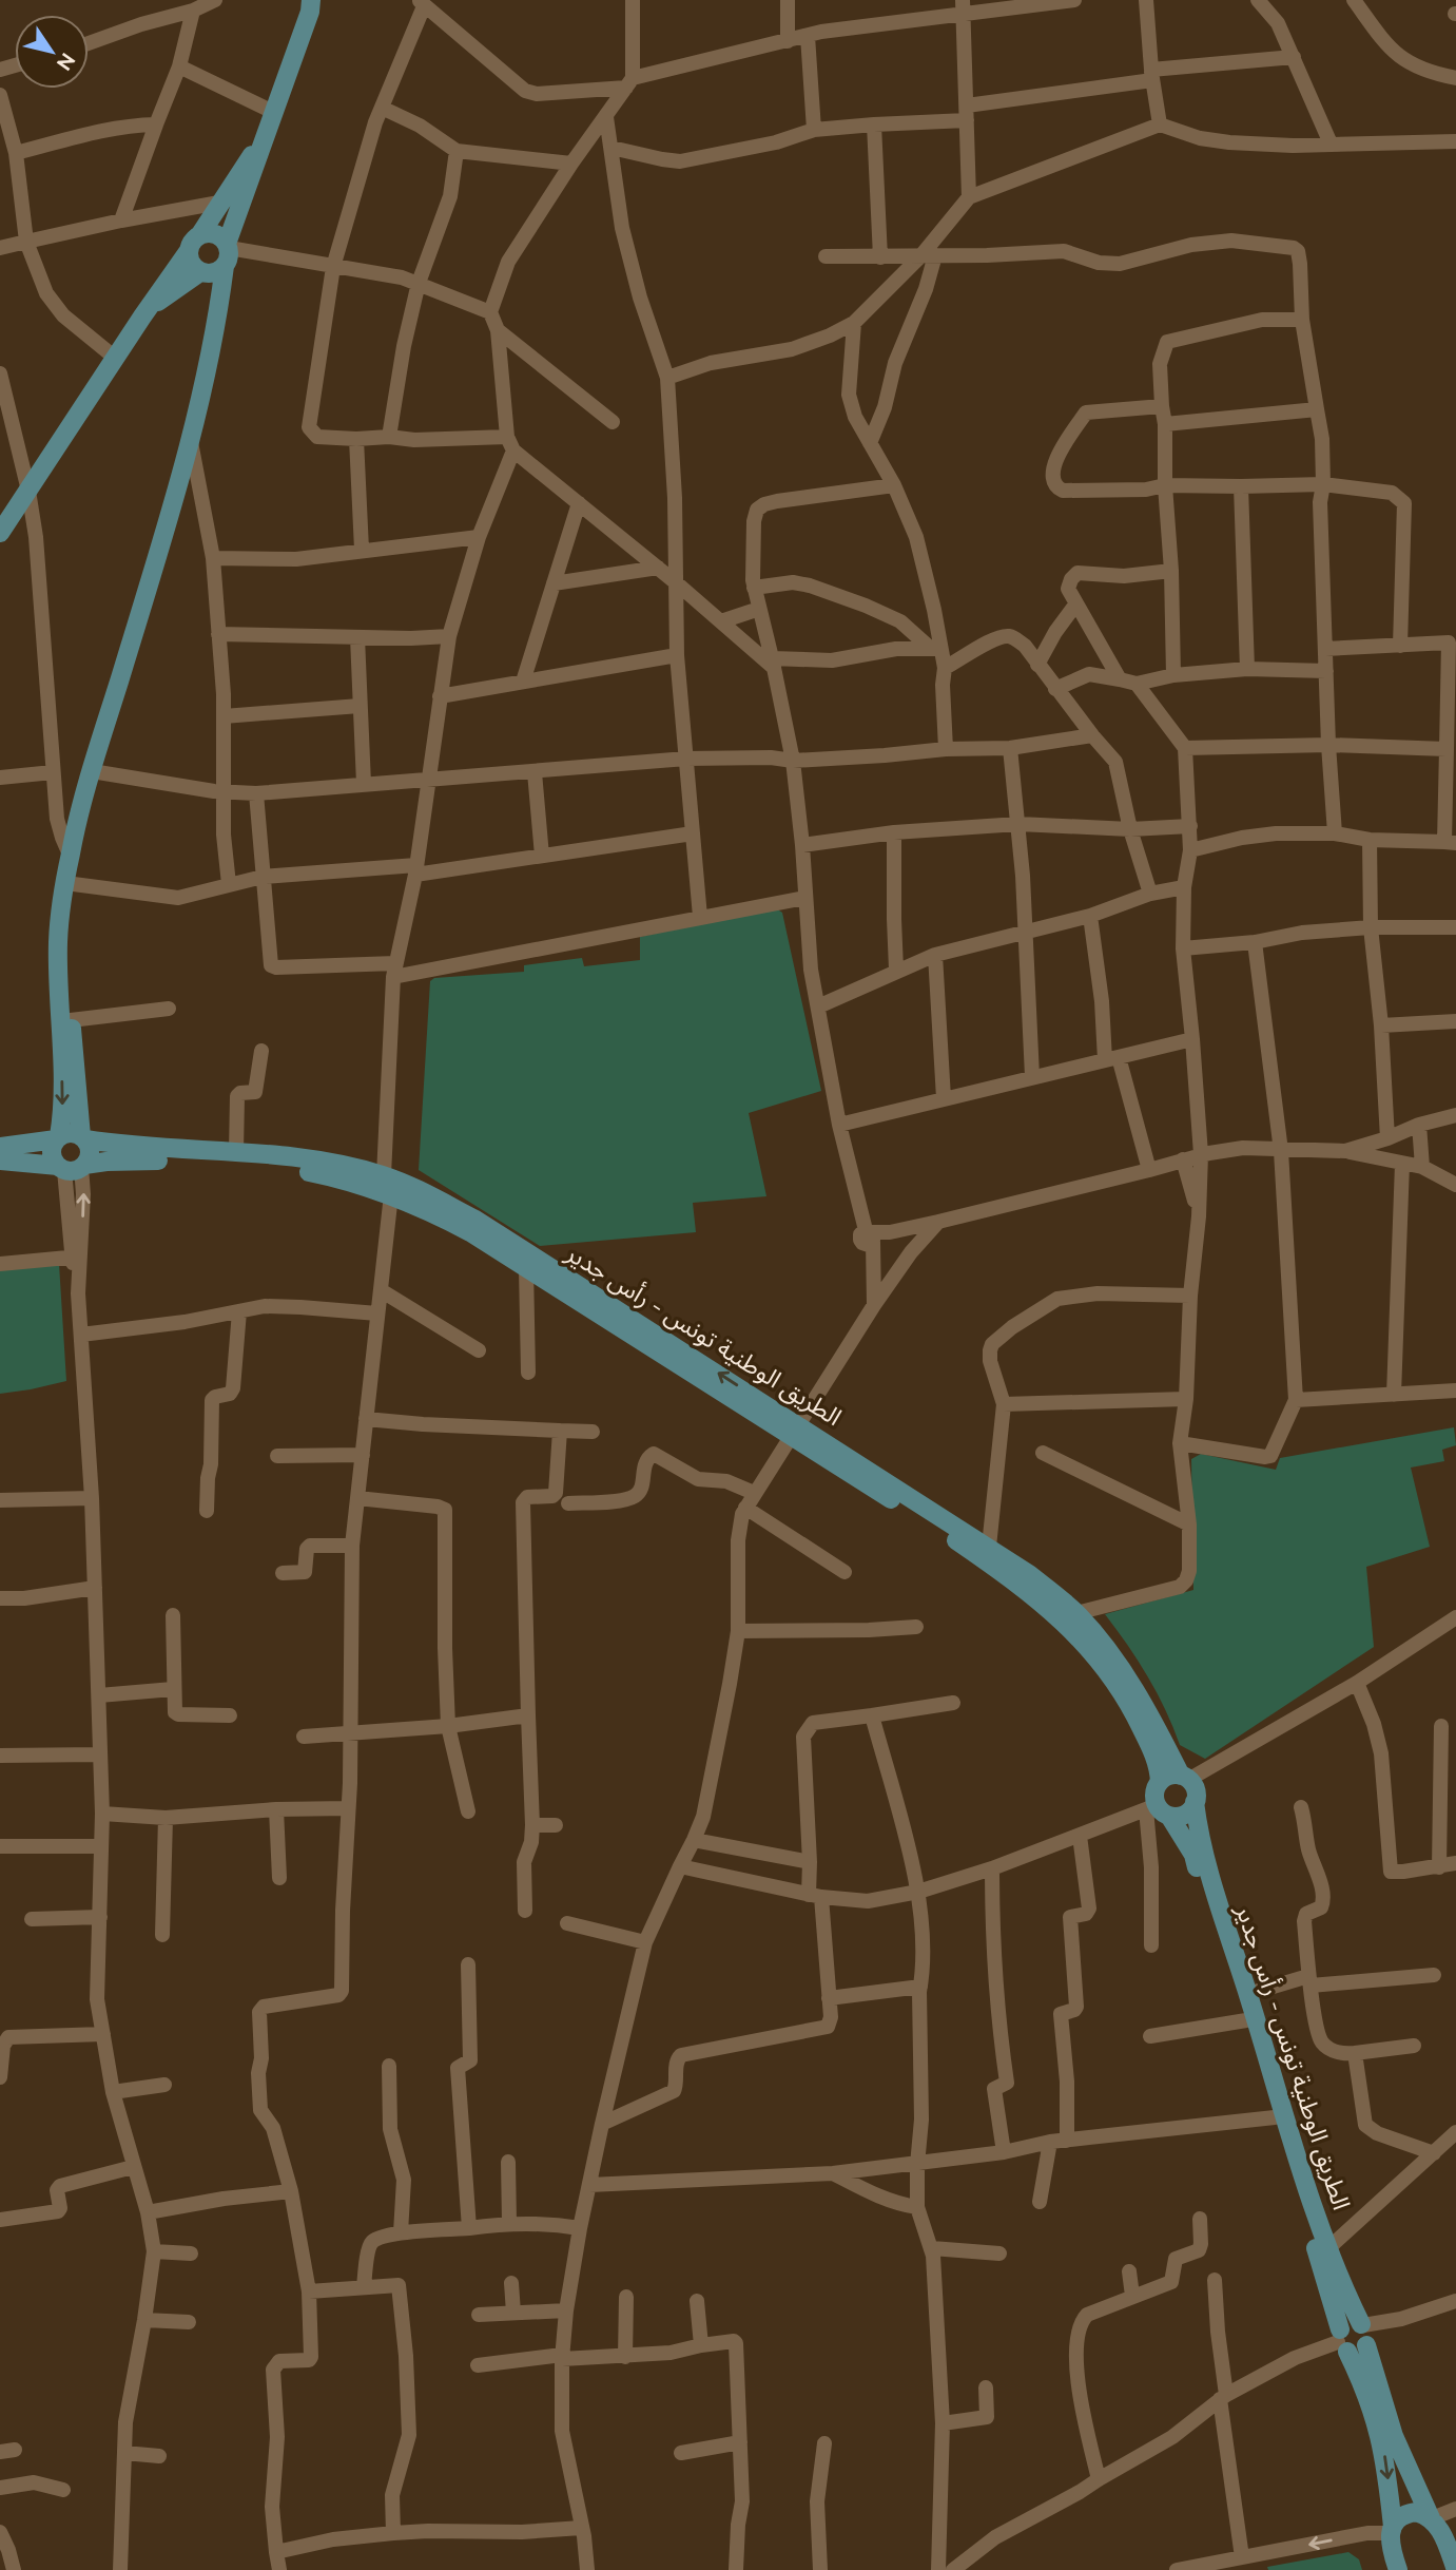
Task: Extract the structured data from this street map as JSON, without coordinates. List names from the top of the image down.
{
  "streets": {
    "main road": ["الطريق الوطنية تونس - رأس جدير"]
  },
  "north": "bottom right"
}
